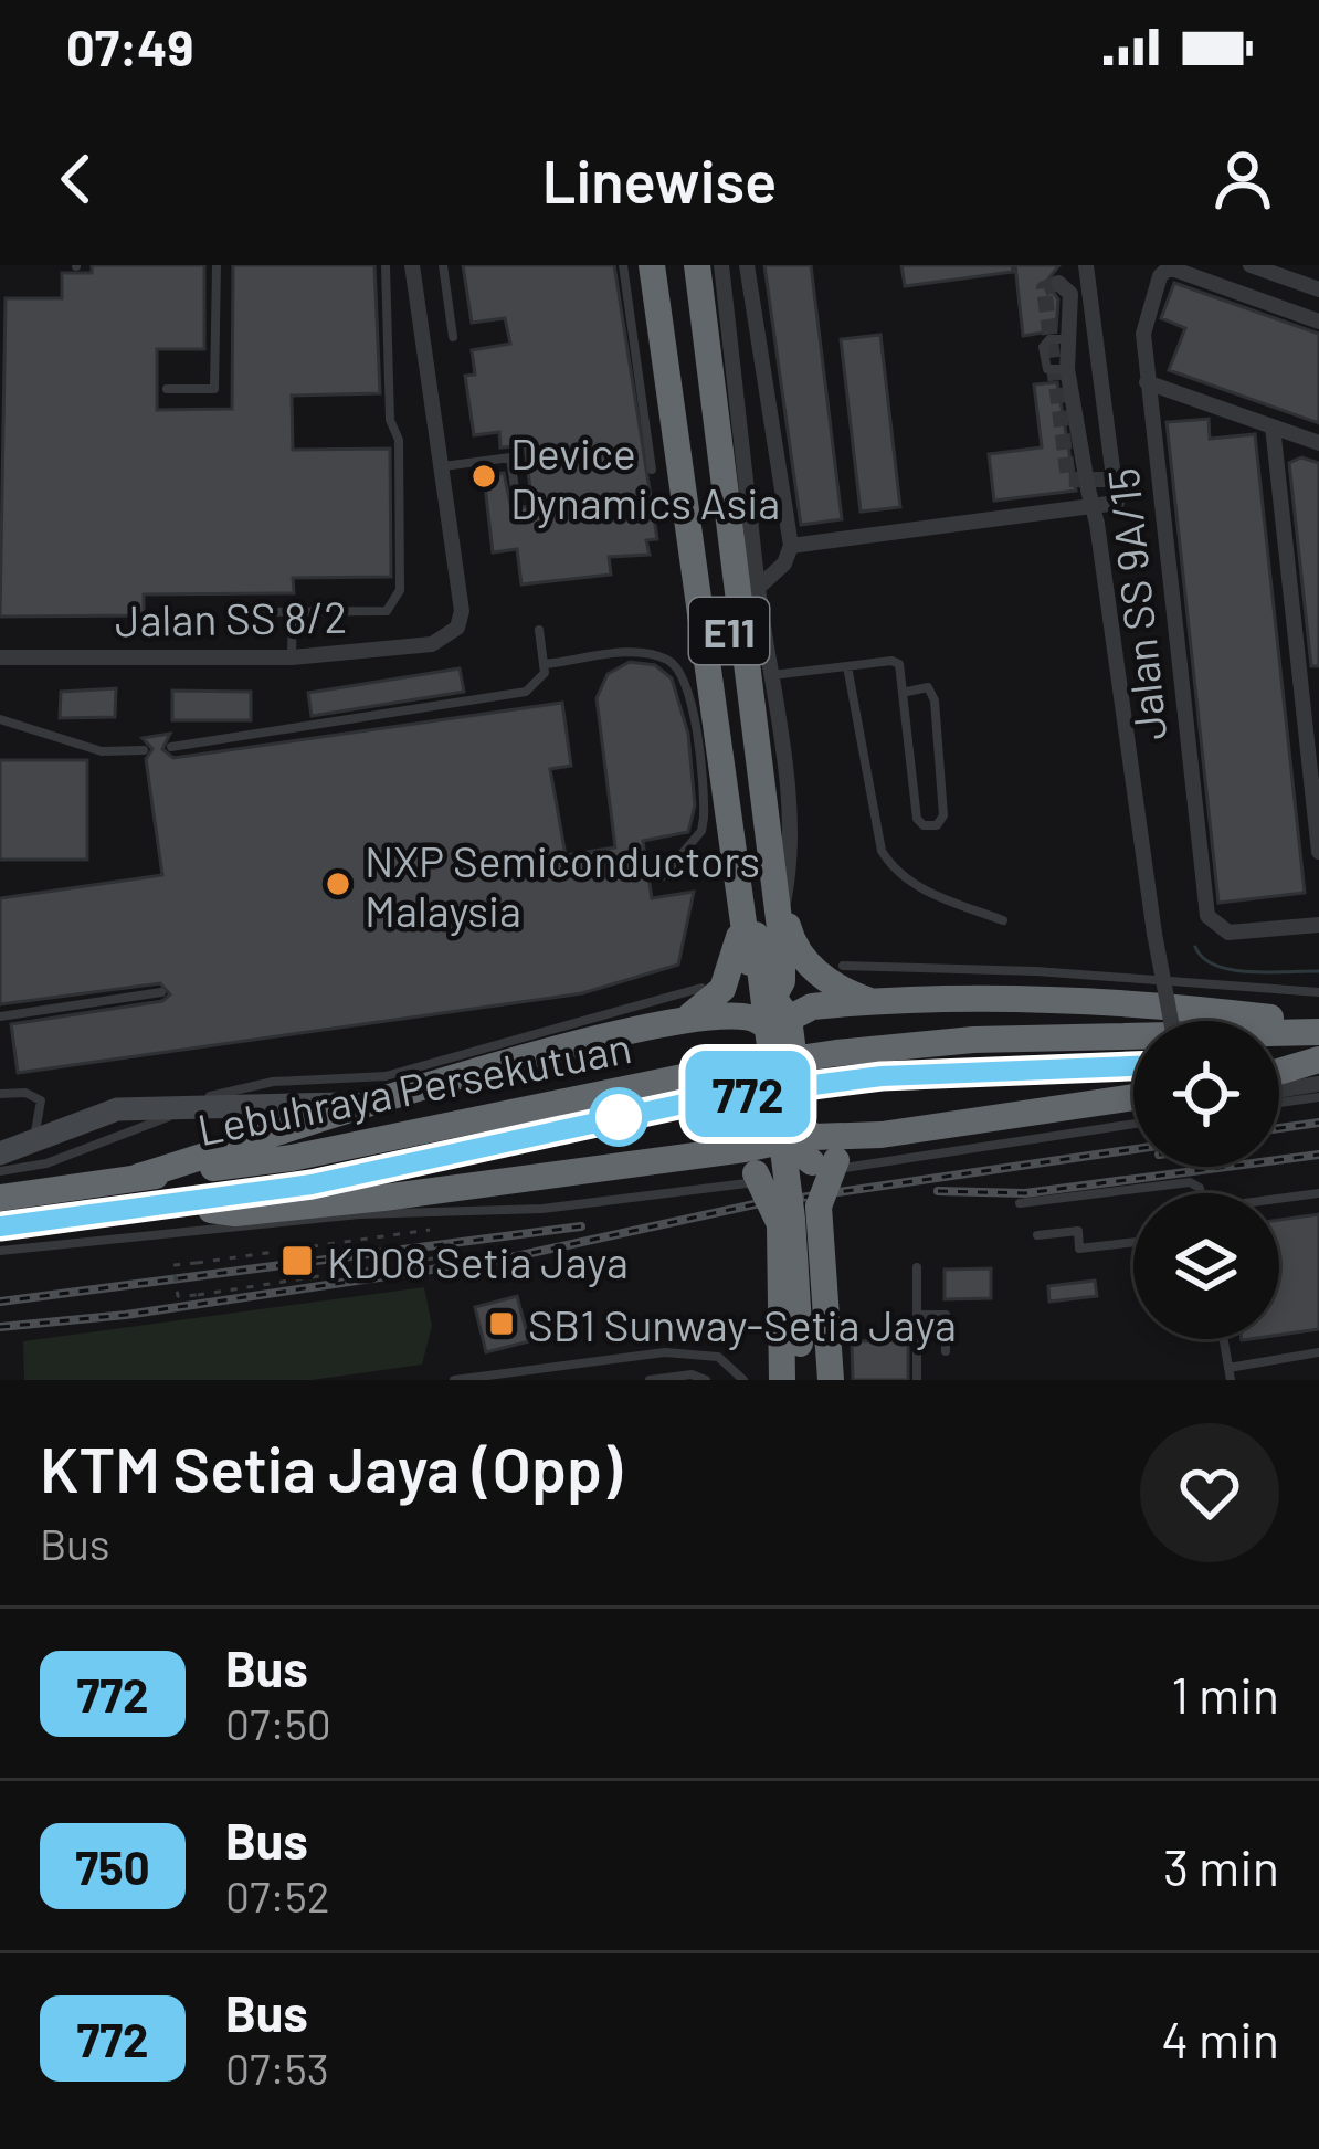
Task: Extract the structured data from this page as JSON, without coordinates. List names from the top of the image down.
{
  "streets": {
    "highway": ["E11", "Lebuhraya Persekutuan"],
    "street": ["Jalan SS 9A/15", "Jalan SS 8/2"]
  },
  "places": {
    "other": ["Device Dynamics Asia", "NXP Semiconductors Malaysia"],
    "transit": ["KD08 Setia Jaya", "SB1 Sunway-Setia Jaya"]
  },
  "lines": ["bus line 772"],
  "page": {
    "status": "07:49",
    "header": "Linewise",
    "on_map": "772",
    "heading": ["KTM Setia Jaya (Opp)", "Bus"],
    "list": [
      {
        "mark": "772",
        "name": "Bus",
        "note": "07:50",
        "value": "1 min"
      },
      {
        "mark": "750",
        "name": "Bus",
        "note": "07:52",
        "value": "3 min"
      },
      {
        "mark": "772",
        "name": "Bus",
        "note": "07:53",
        "value": "4 min"
      }
    ]
  }
}
